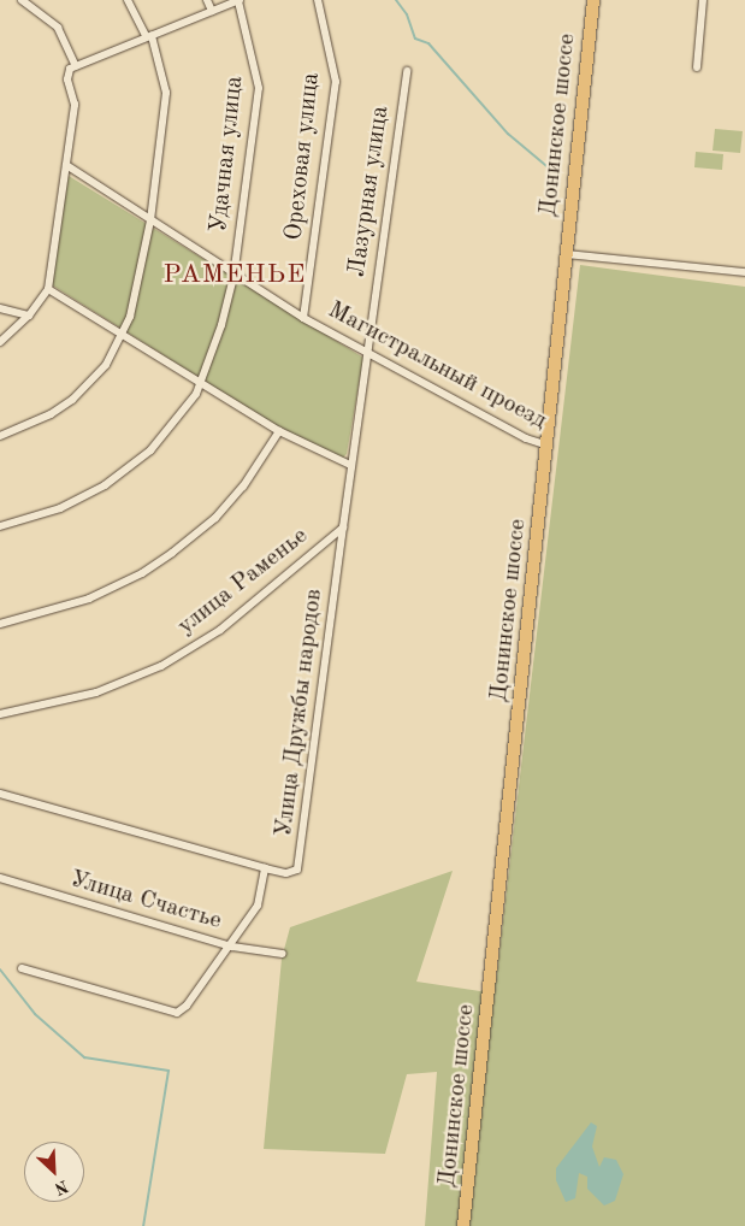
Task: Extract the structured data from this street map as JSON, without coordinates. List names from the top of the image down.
{
  "streets": {
    "main road": ["Донинское шоссе"],
    "street": [
      "Удачная улица",
      "Ореховая улица",
      "Лазурная улица",
      "Магистральный проезд",
      "улица Раменье",
      "Улица Дружбы народов",
      "Улица Счастье"
    ]
  },
  "crossings": [
    ["Донинское шоссе", "Магистральный проезд"],
    ["Удачная улица", "Магистральный проезд"],
    ["Ореховая улица", "Магистральный проезд"],
    ["Лазурная улица", "Магистральный проезд"],
    ["Лазурная улица", "улица Раменье"],
    ["Магистральный проезд", "улица Раменье"],
    ["улица Раменье", "Улица Дружбы народов"],
    ["Улица Дружбы народов", "Улица Счастье"]
  ],
  "districts": ["РАМЕНЬЕ"],
  "north": "bottom right"
}
